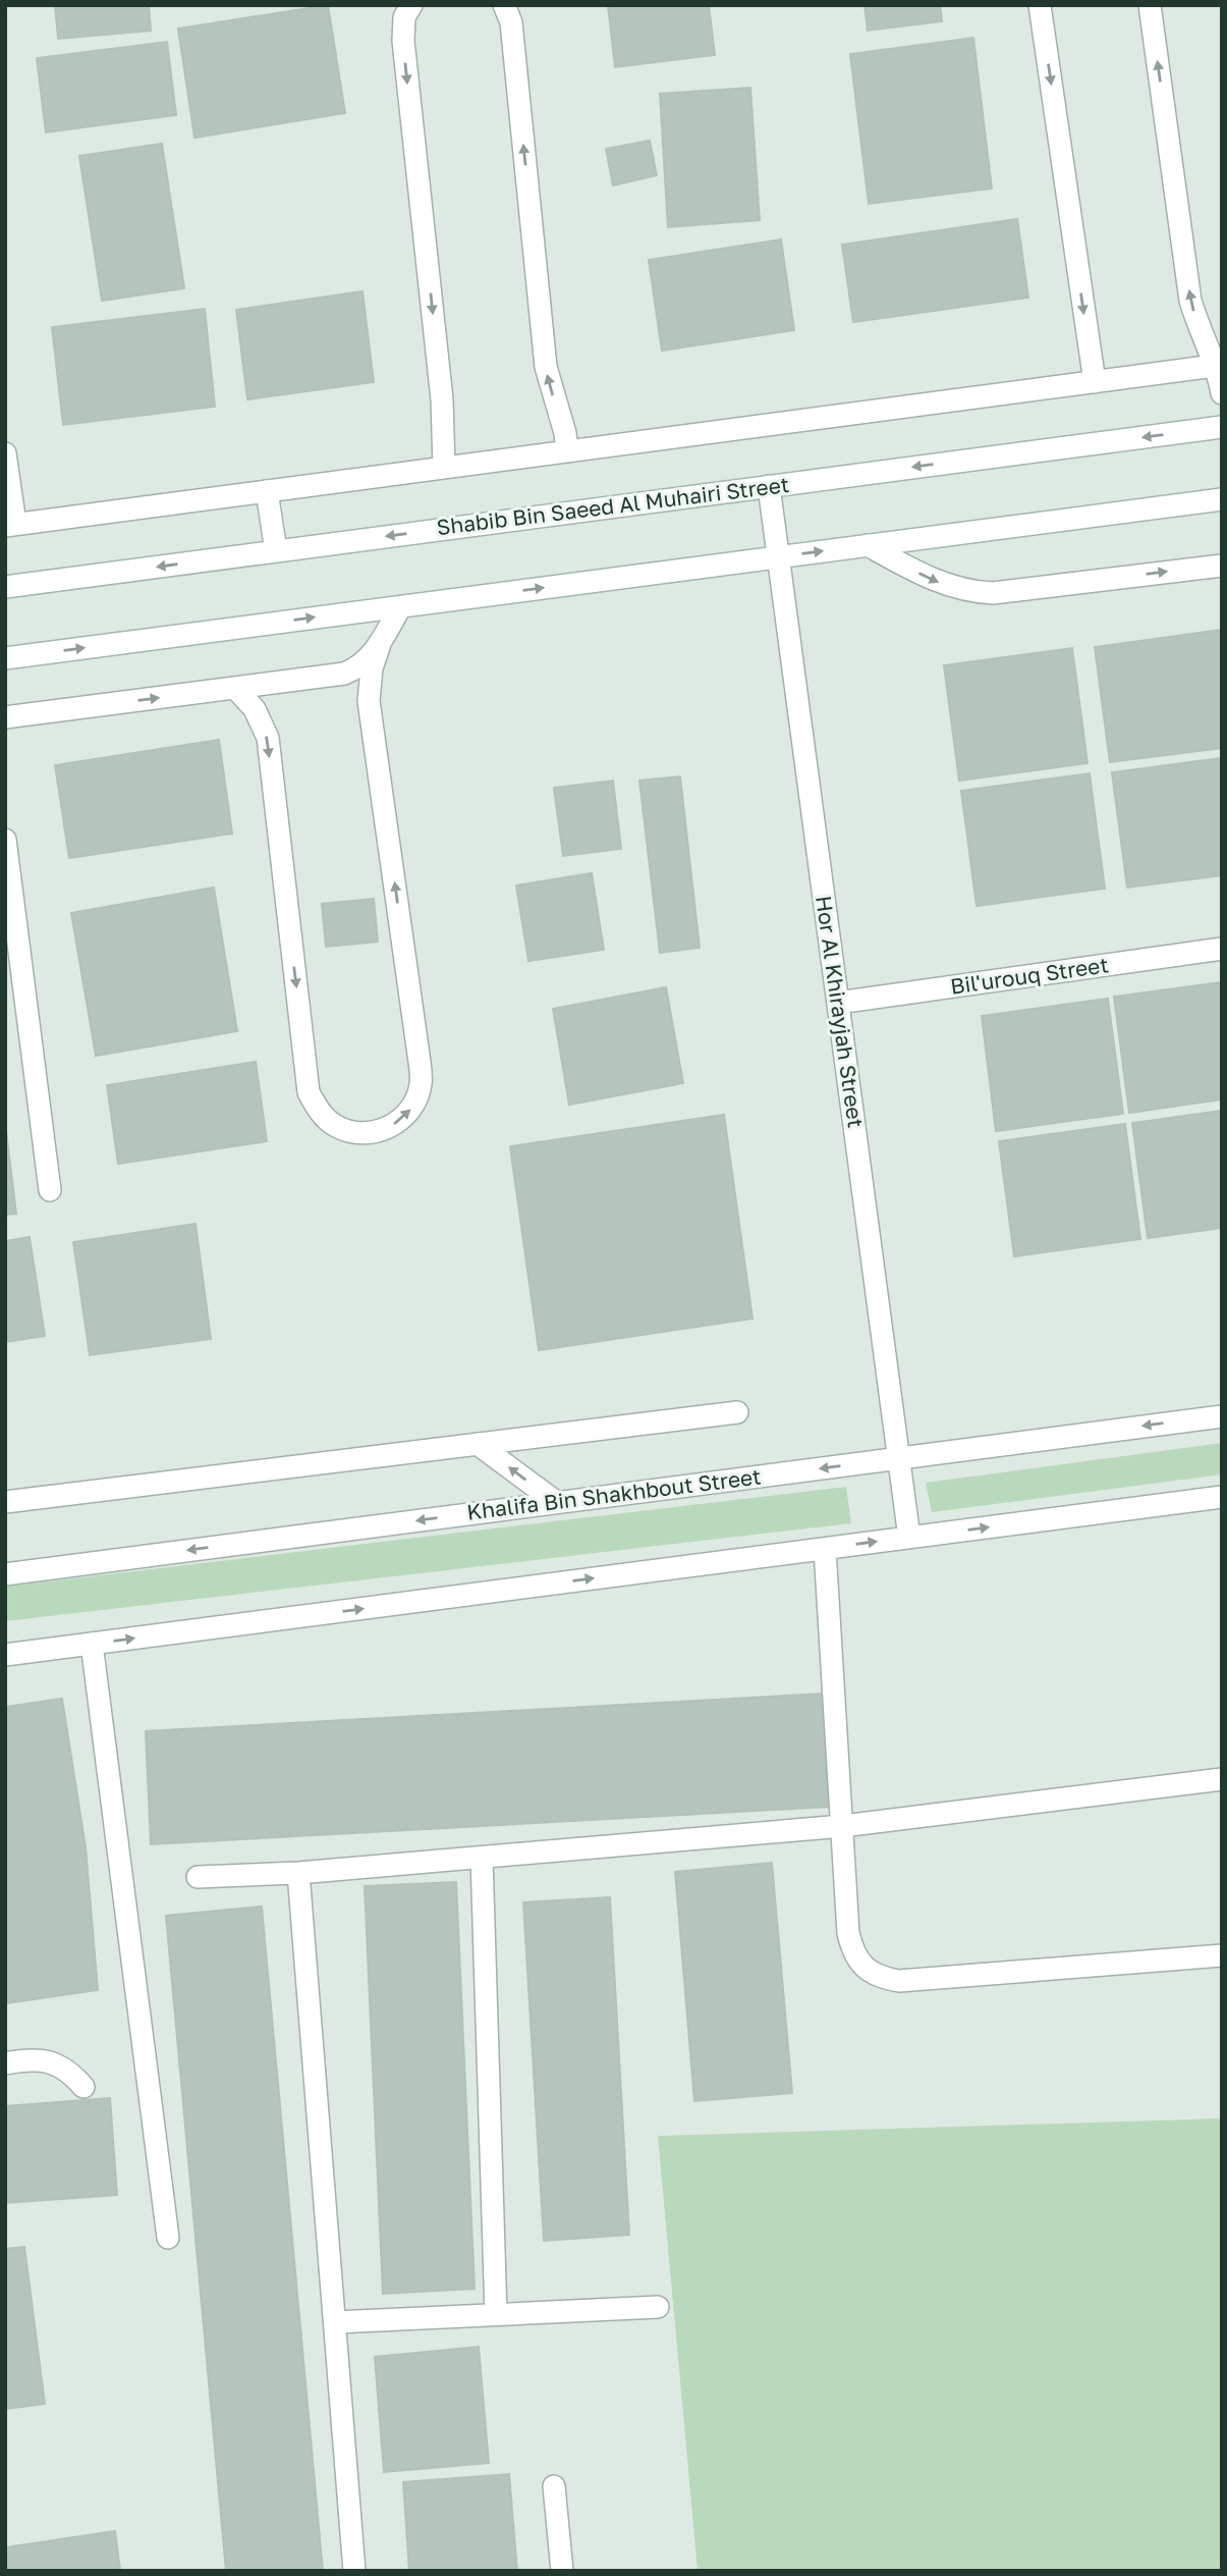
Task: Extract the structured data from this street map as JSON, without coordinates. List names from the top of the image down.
{
  "streets": {
    "street": [
      "Shabib Bin Saeed Al Muhairi Street",
      "Bil'urouq Street",
      "Hor Al Khirayjah Street",
      "Khalifa Bin Shakhbout Street"
    ]
  },
  "crossings": [
    ["Shabib Bin Saeed Al Muhairi Street", "Hor Al Khirayjah Street"],
    ["Bil'urouq Street", "Hor Al Khirayjah Street"],
    ["Hor Al Khirayjah Street", "Khalifa Bin Shakhbout Street"]
  ]
}
